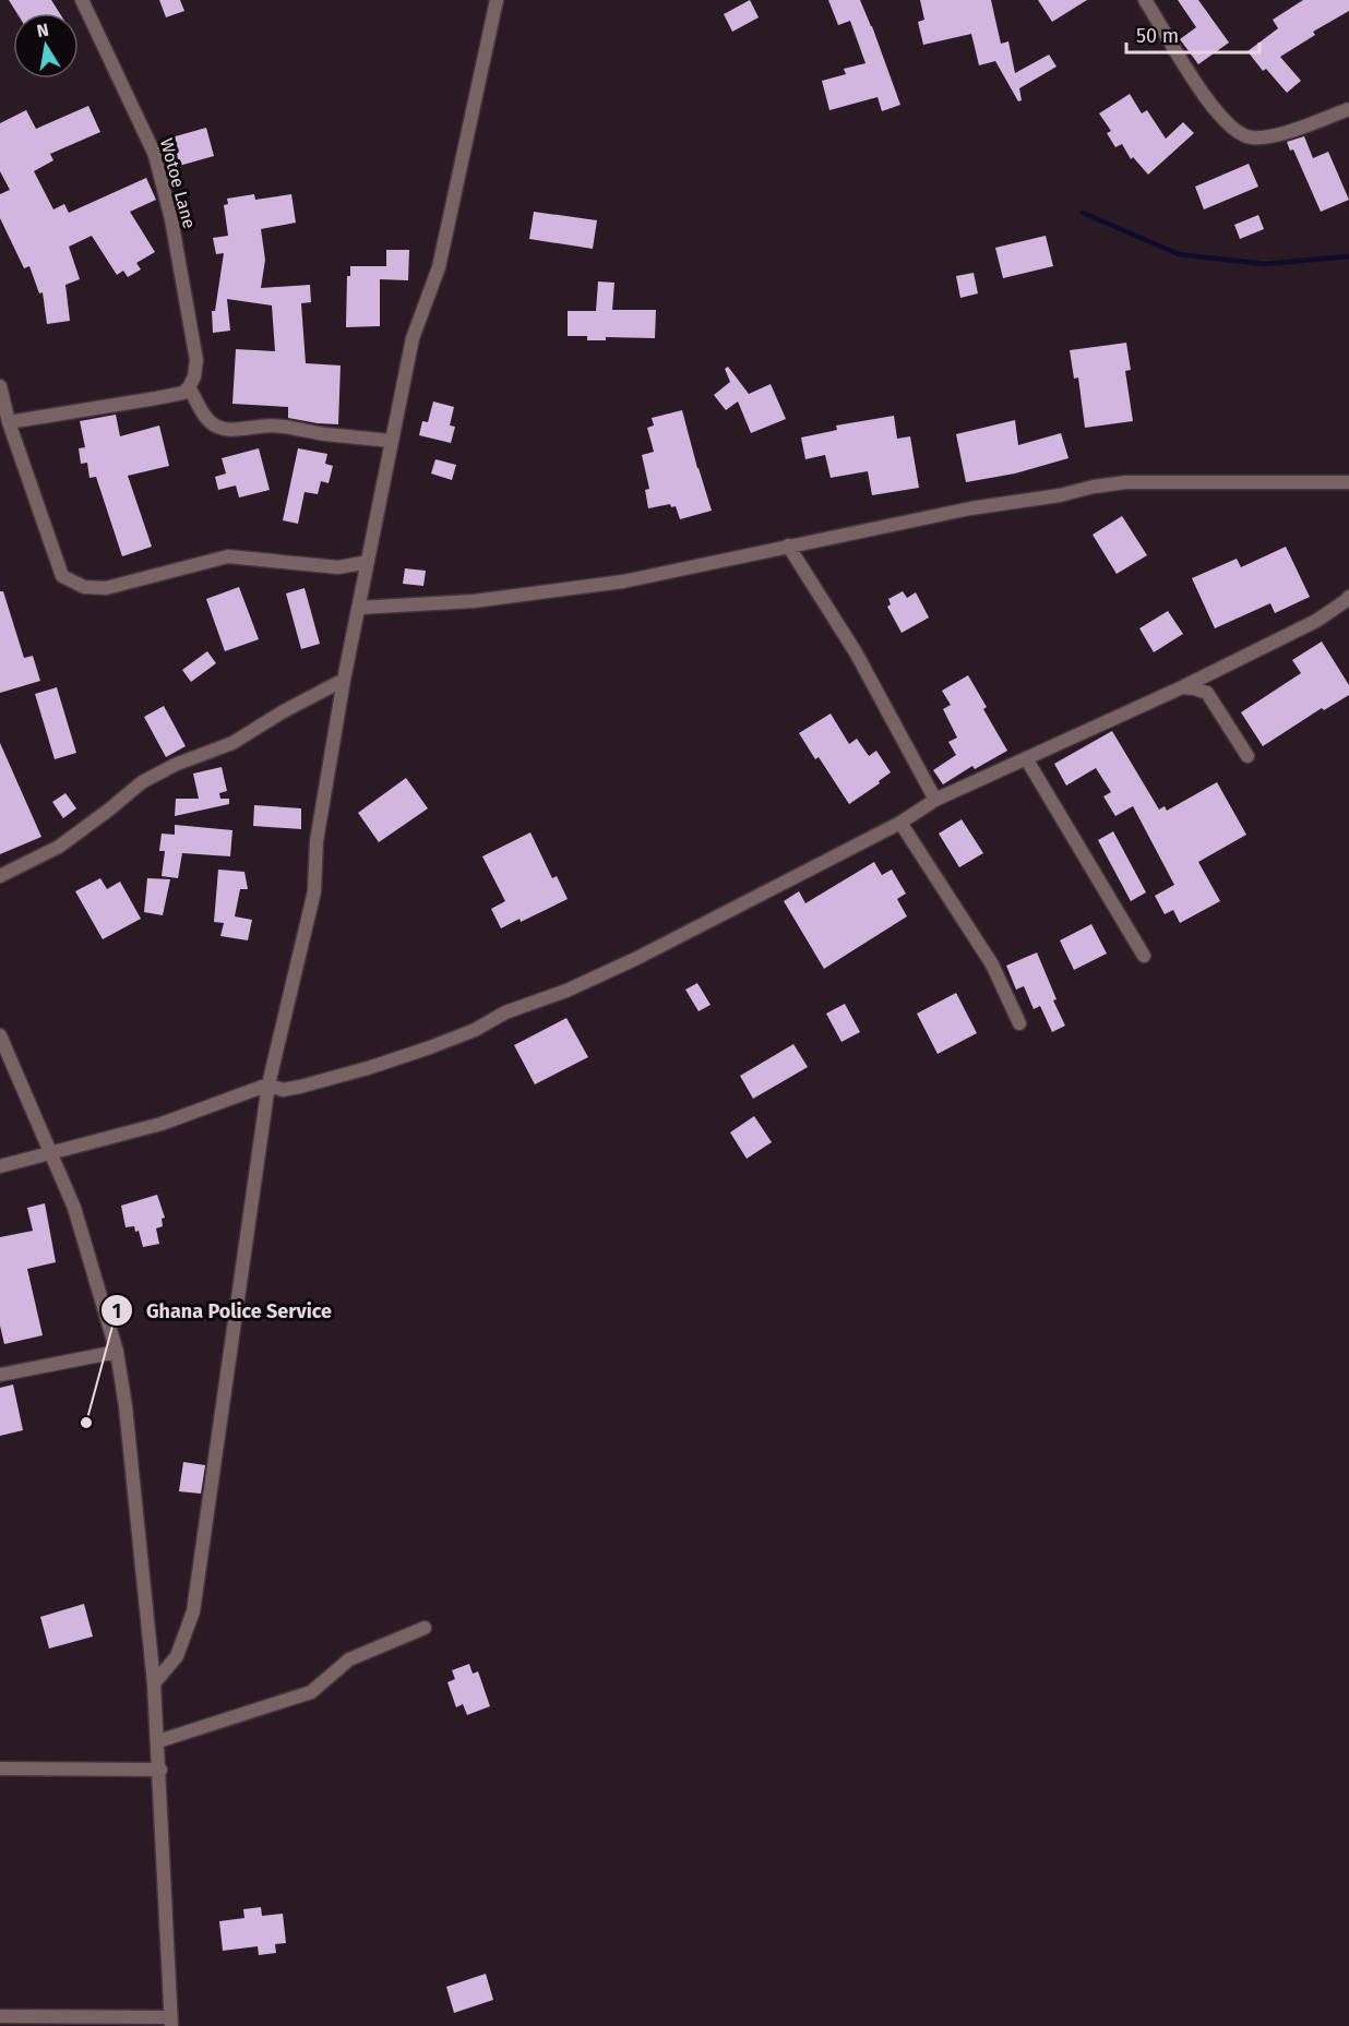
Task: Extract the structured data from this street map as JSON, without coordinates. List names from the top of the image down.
{
  "streets": {
    "street": ["Wotoe Lane"]
  },
  "places": ["Ghana Police Service"],
  "scale_bar": "50 m",
  "north": "top"
}
